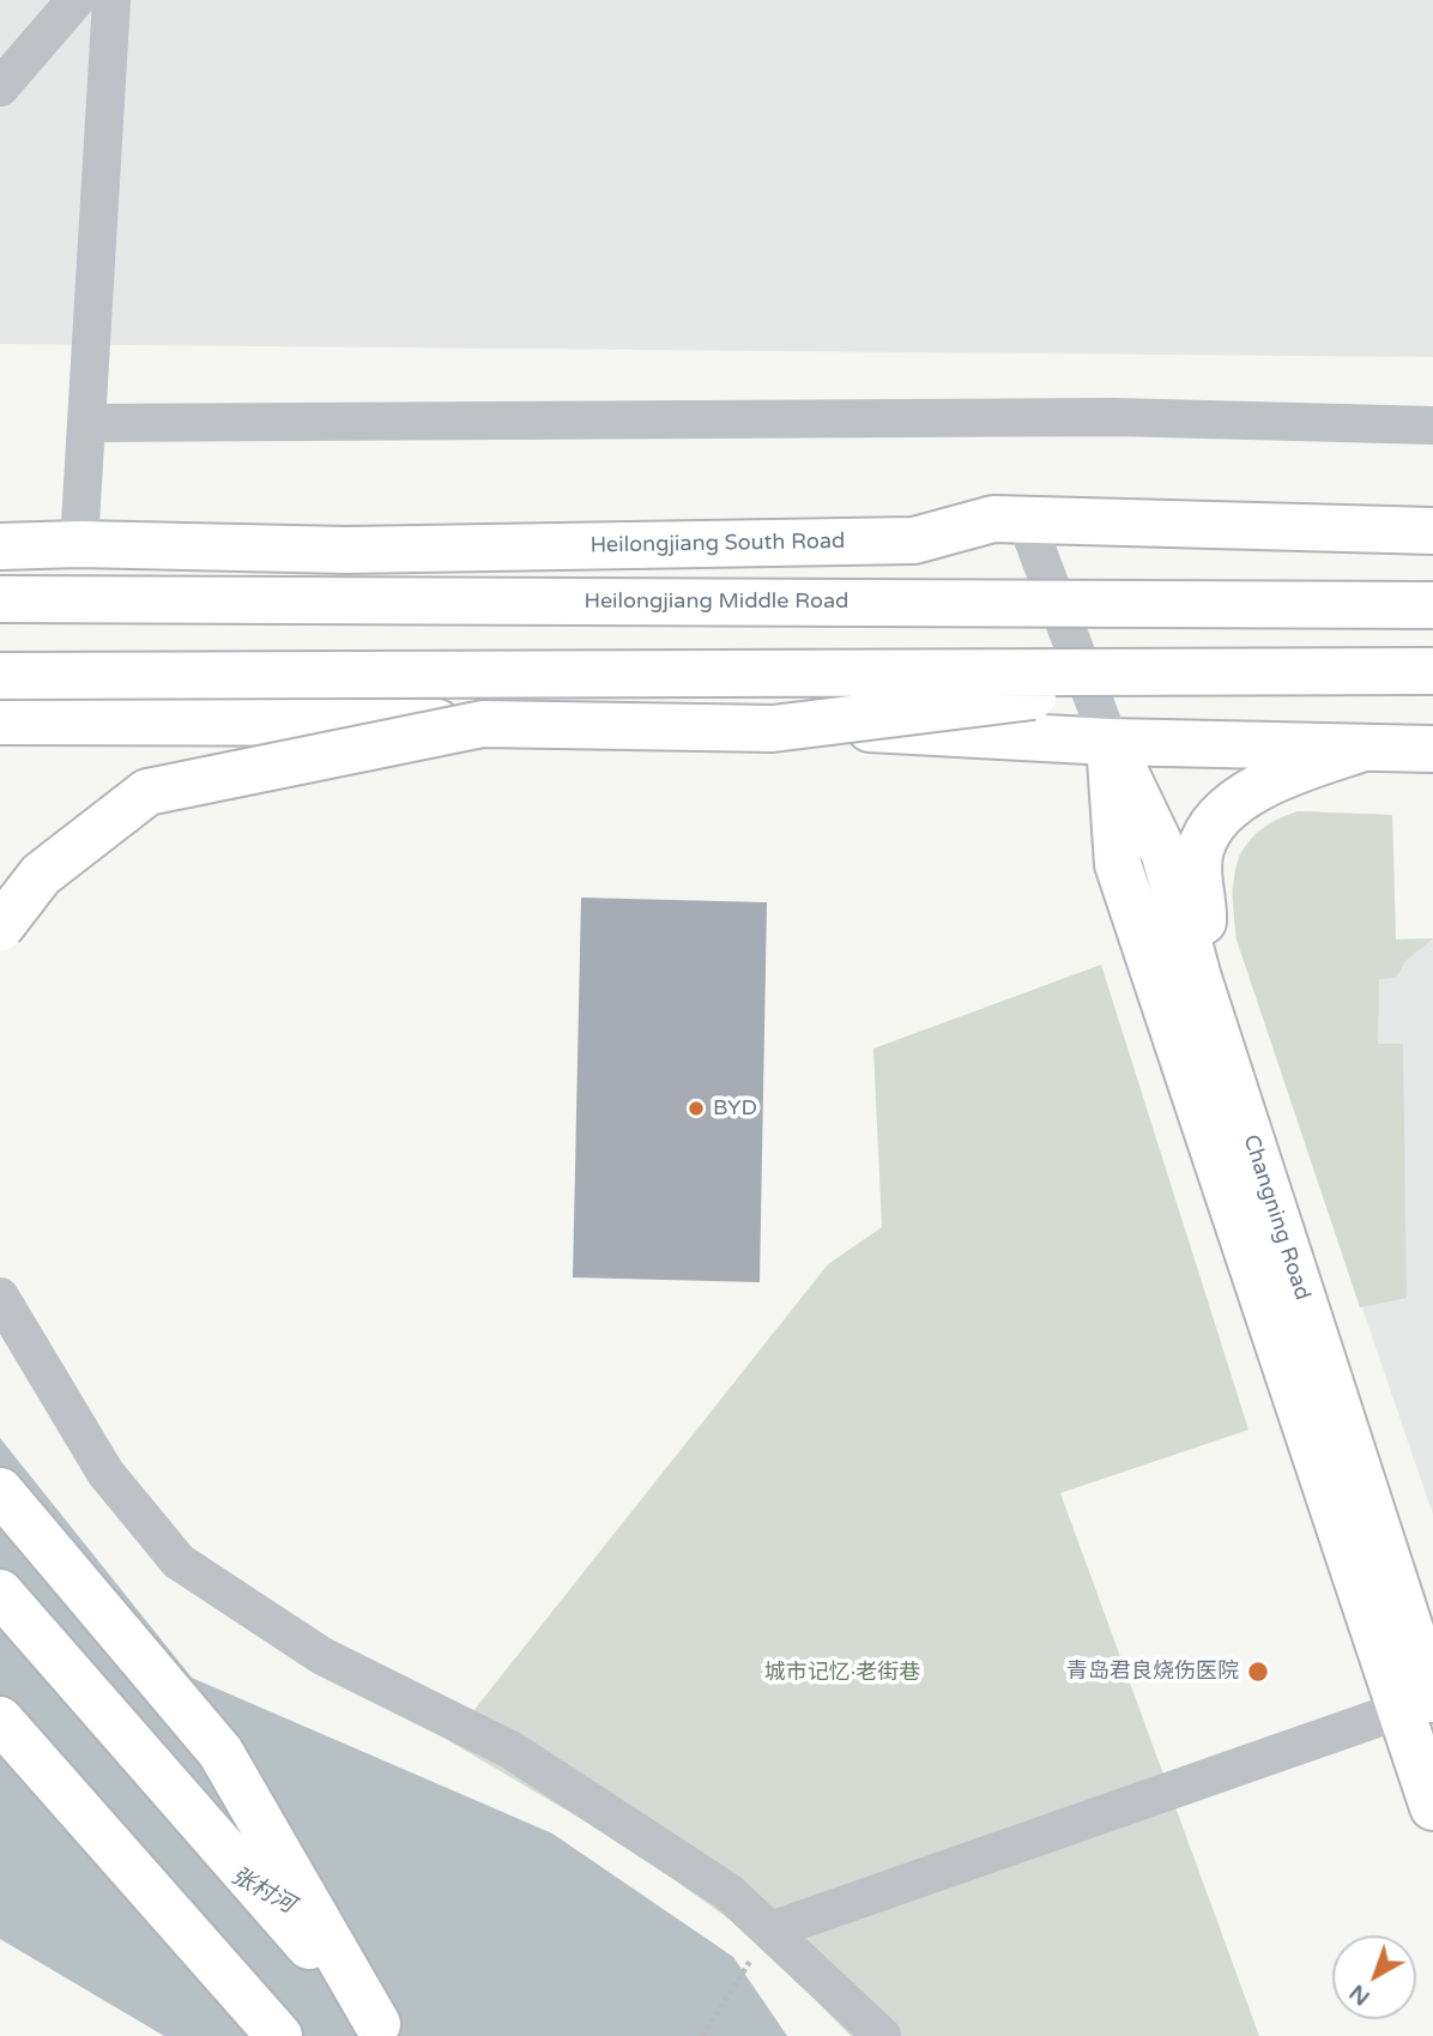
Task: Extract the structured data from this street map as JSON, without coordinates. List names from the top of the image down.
{
  "streets": {
    "main road": ["Heilongjiang South Road", "Heilongjiang Middle Road", "Changning Road"]
  },
  "water": ["张村河"],
  "parks": ["城市记忆·老街巷"],
  "places": ["BYD", "青岛君良烧伤医院"],
  "north": "bottom left"
}
